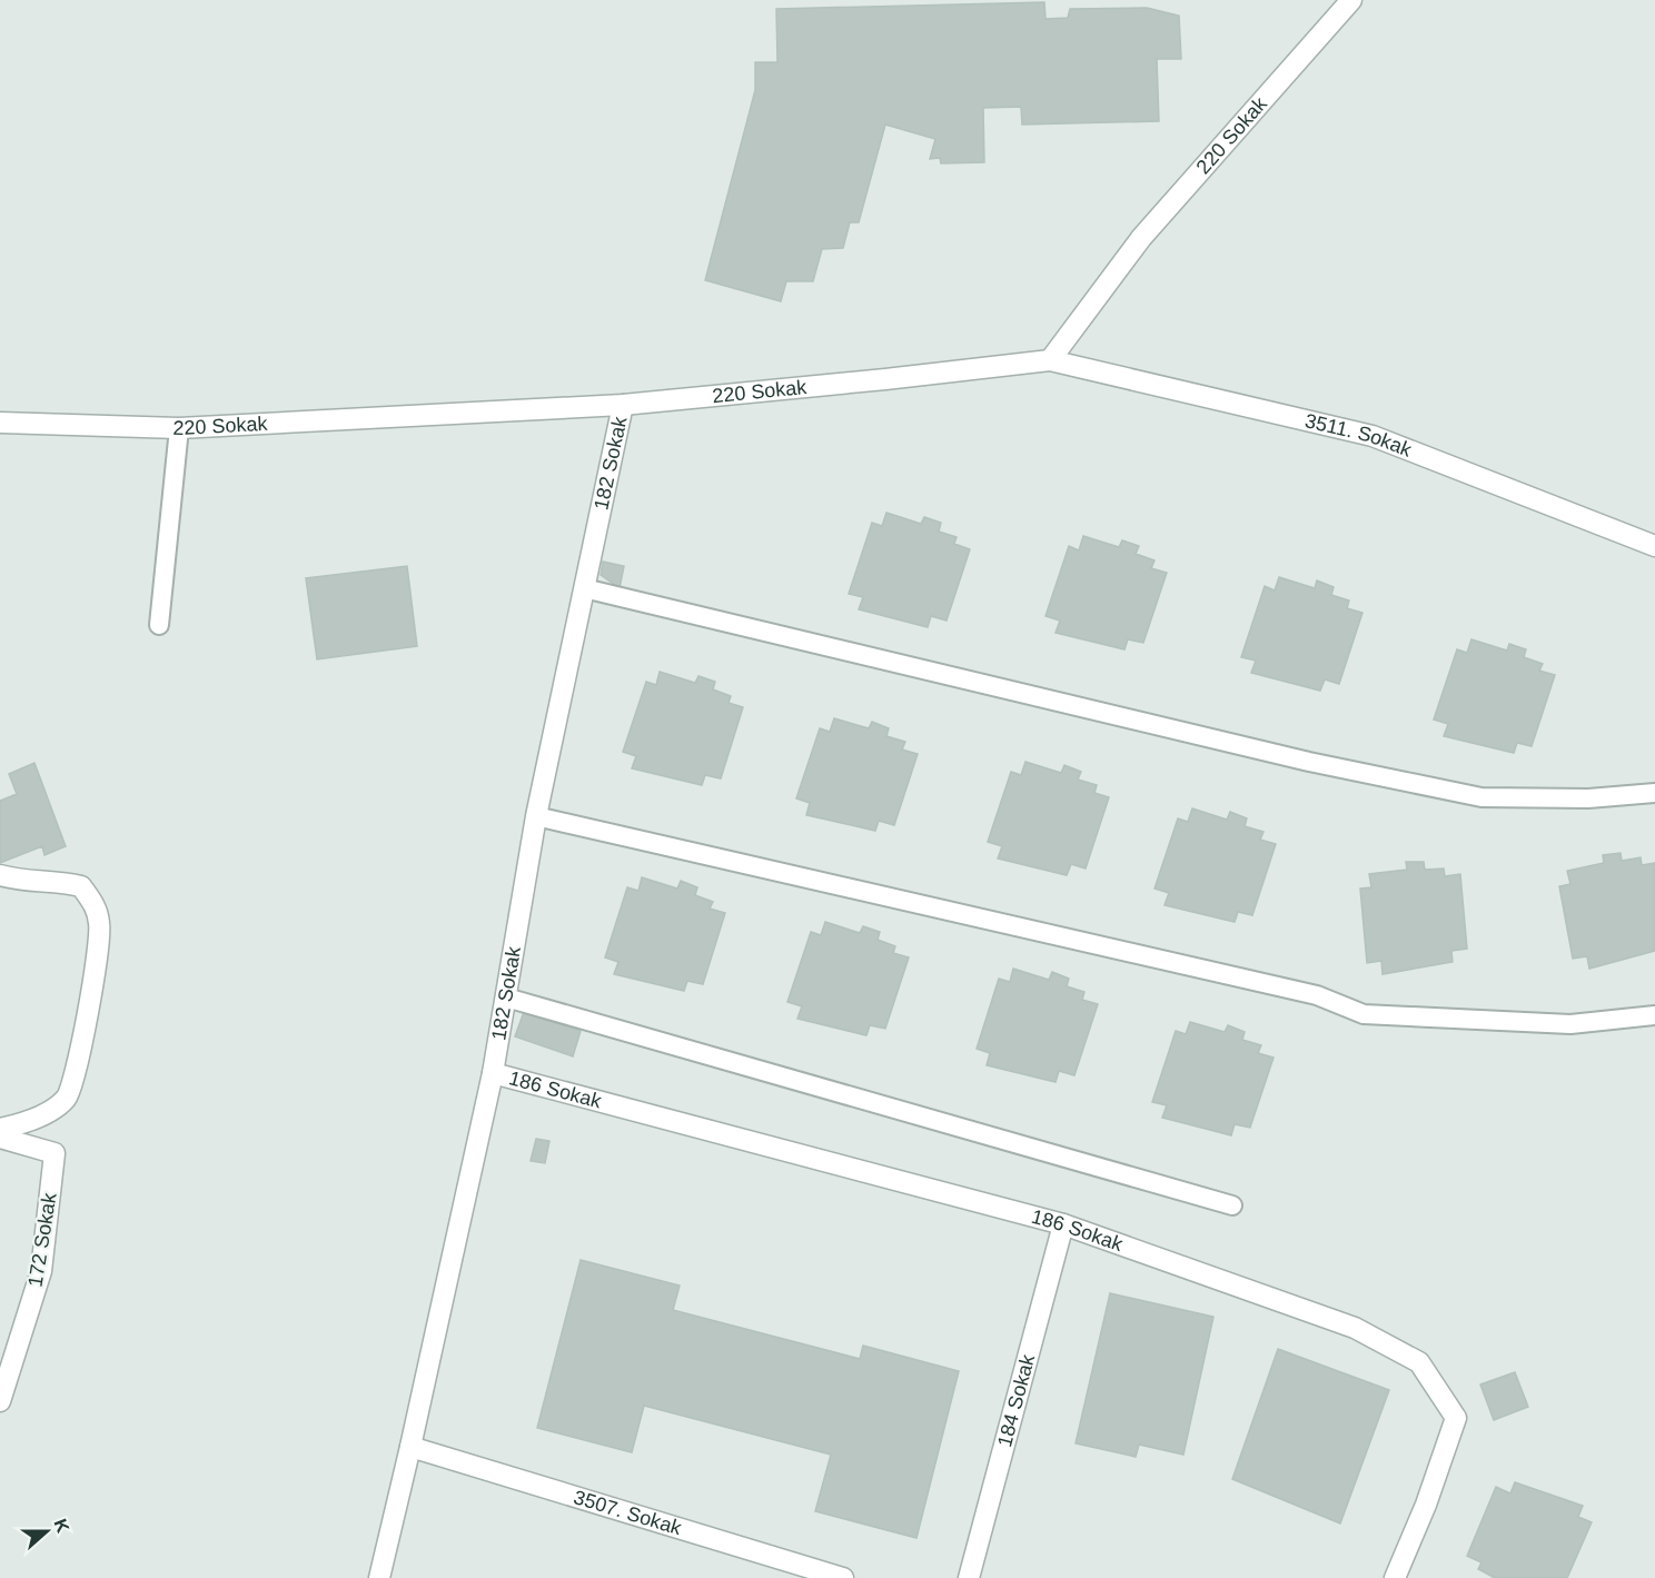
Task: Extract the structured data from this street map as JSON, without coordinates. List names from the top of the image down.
{
  "streets": {
    "street": [
      "220 Sokak",
      "3511. Sokak",
      "182 Sokak",
      "186 Sokak",
      "172 Sokak",
      "184 Sokak",
      "3507. Sokak"
    ]
  },
  "crossings": [
    ["220 Sokak", "3511. Sokak"],
    ["220 Sokak", "182 Sokak"],
    ["182 Sokak", "186 Sokak"],
    ["182 Sokak", "3507. Sokak"],
    ["186 Sokak", "184 Sokak"]
  ],
  "north": "right"
}
